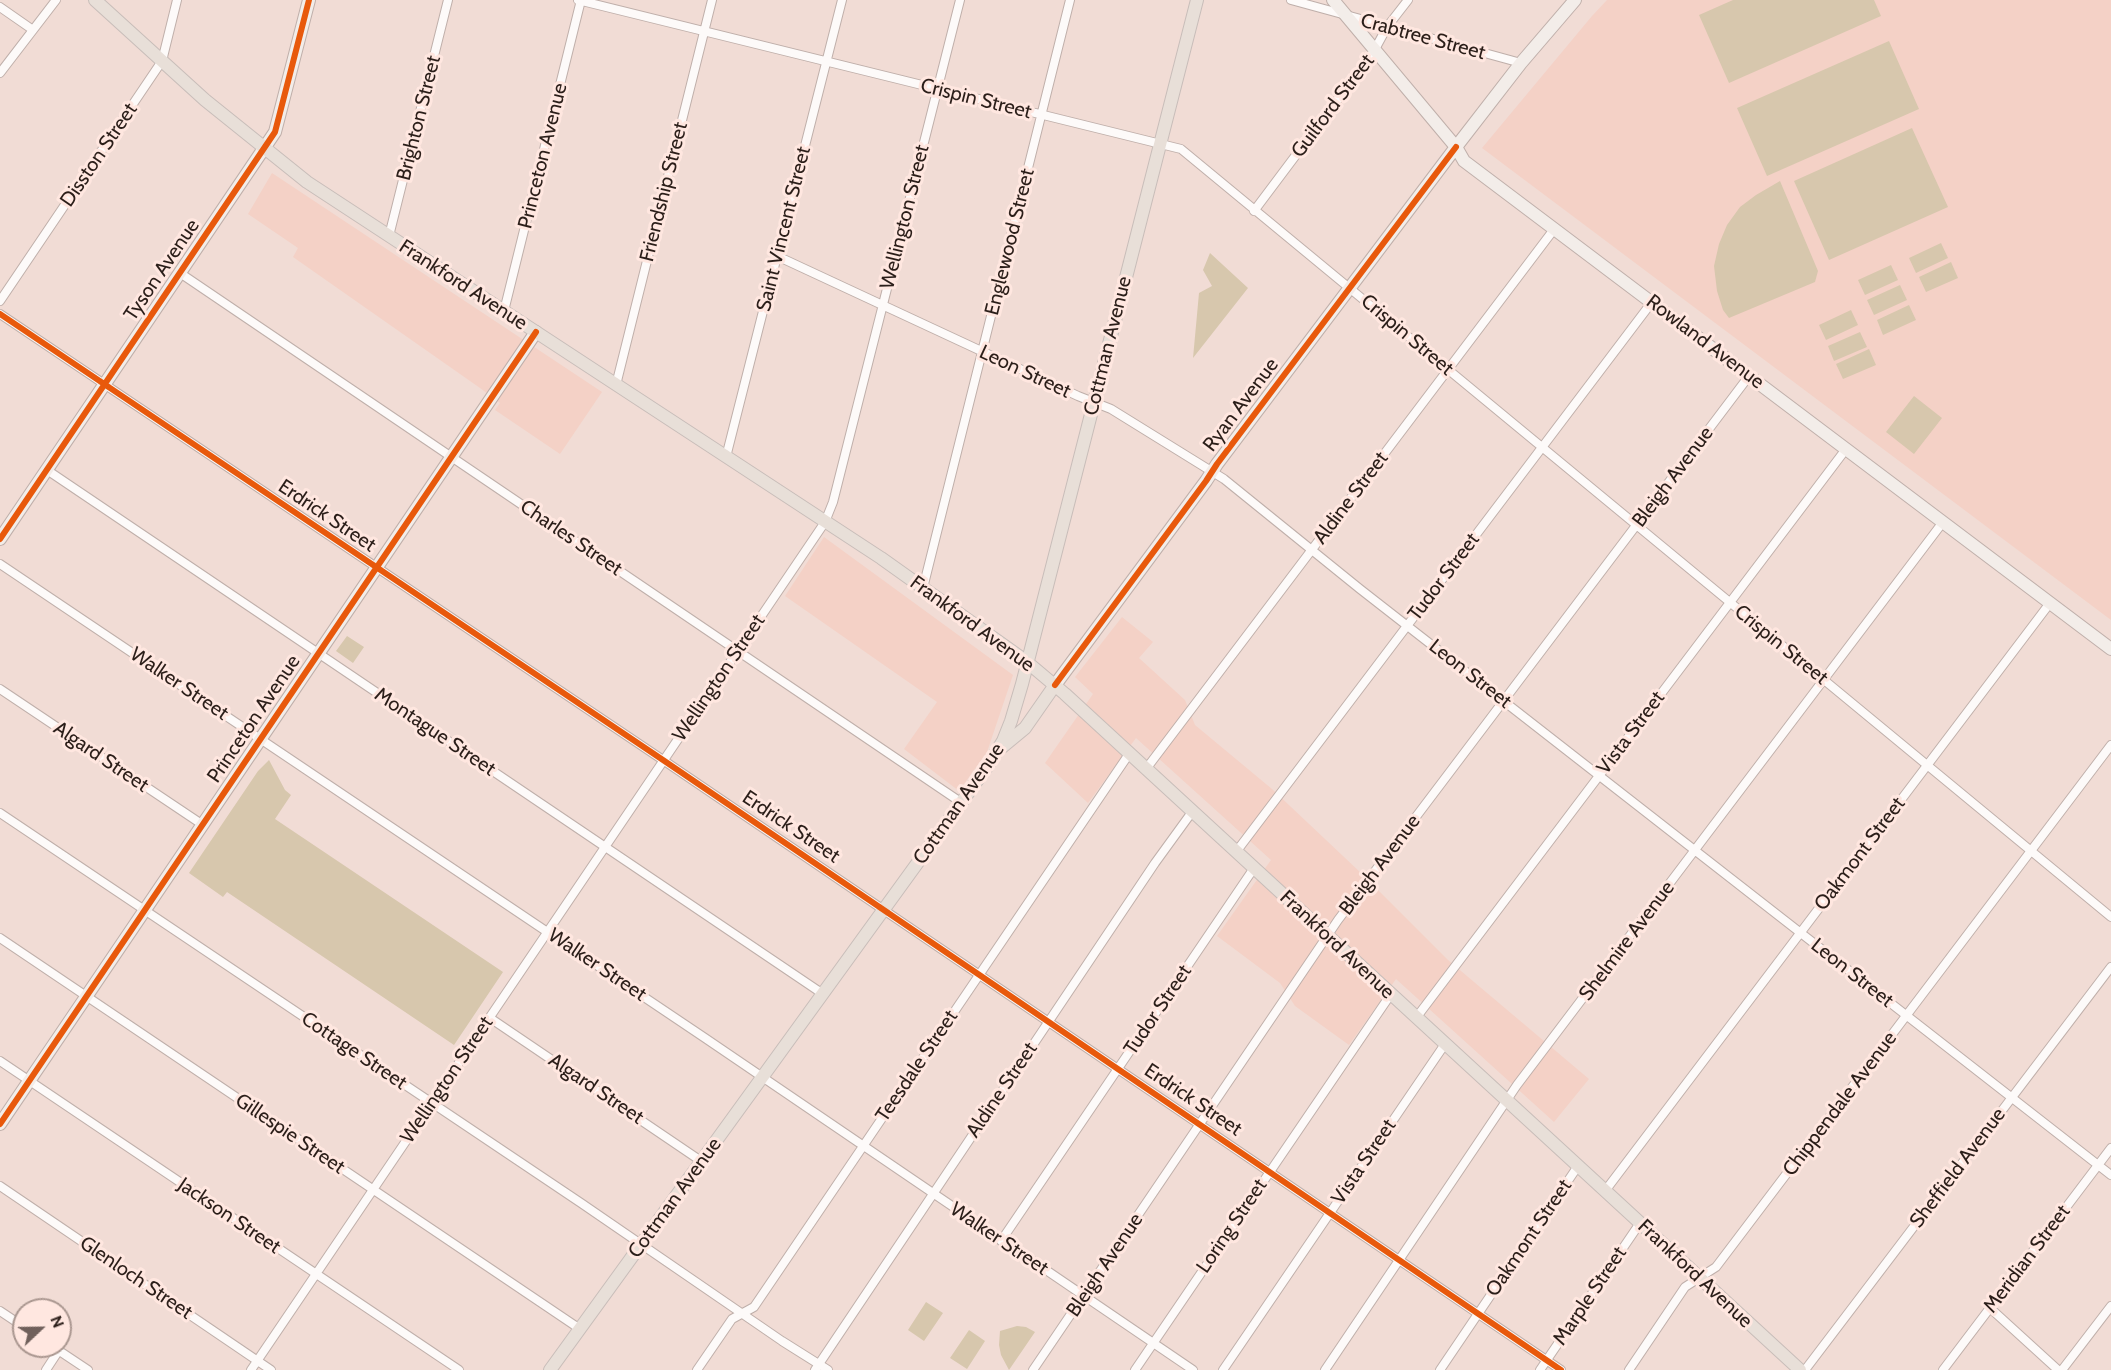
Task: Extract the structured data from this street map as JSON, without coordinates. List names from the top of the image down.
{
  "streets": {
    "main road": ["Frankford Avenue", "Cottman Avenue"],
    "street": [
      "Crabtree Street",
      "Crispin Street",
      "Guilford Street",
      "Brighton Street",
      "Disston Street",
      "Princeton Avenue",
      "Friendship Street",
      "Wellington Street",
      "Saint Vincent Street",
      "Englewood Street",
      "Tyson Avenue",
      "Rowland Avenue",
      "Leon Street",
      "Ryan Avenue",
      "Bleigh Avenue",
      "Aldine Street",
      "Erdrick Street",
      "Charles Street",
      "Tudor Street",
      "Walker Street",
      "Montague Street",
      "Vista Street",
      "Algard Street",
      "Oakmont Street",
      "Shelmire Avenue",
      "Cottage Street",
      "Teesdale Street",
      "Chippendale Avenue",
      "Gillespie Street",
      "Sheffield Avenue",
      "Jackson Street",
      "Loring Street",
      "Meridian Street",
      "Glenloch Street",
      "Marple Street"
    ]
  },
  "crossings": [
    ["Crabtree Street", "Guilford Street"],
    ["Crabtree Street", "Rowland Avenue"],
    ["Crabtree Street", "Ryan Avenue"],
    ["Crispin Street", "Guilford Street"],
    ["Crispin Street", "Princeton Avenue"],
    ["Crispin Street", "Friendship Street"],
    ["Crispin Street", "Wellington Street"],
    ["Crispin Street", "Saint Vincent Street"],
    ["Crispin Street", "Englewood Street"],
    ["Crispin Street", "Cottman Avenue"],
    ["Crispin Street", "Ryan Avenue"],
    ["Crispin Street", "Bleigh Avenue"],
    ["Crispin Street", "Aldine Street"],
    ["Crispin Street", "Tudor Street"],
    ["Crispin Street", "Vista Street"],
    ["Crispin Street", "Oakmont Street"],
    ["Crispin Street", "Shelmire Avenue"],
    ["Crispin Street", "Chippendale Avenue"],
    ["Guilford Street", "Rowland Avenue"],
    ["Brighton Street", "Frankford Avenue"],
    ["Disston Street", "Frankford Avenue"],
    ["Princeton Avenue", "Frankford Avenue"],
    ["Princeton Avenue", "Erdrick Street"],
    ["Princeton Avenue", "Charles Street"],
    ["Princeton Avenue", "Walker Street"],
    ["Princeton Avenue", "Montague Street"],
    ["Princeton Avenue", "Algard Street"],
    ["Princeton Avenue", "Cottage Street"],
    ["Princeton Avenue", "Gillespie Street"],
    ["Princeton Avenue", "Jackson Street"],
    ["Friendship Street", "Frankford Avenue"],
    ["Wellington Street", "Frankford Avenue"],
    ["Wellington Street", "Leon Street"],
    ["Wellington Street", "Erdrick Street"],
    ["Wellington Street", "Charles Street"],
    ["Wellington Street", "Walker Street"],
    ["Wellington Street", "Montague Street"],
    ["Wellington Street", "Algard Street"],
    ["Wellington Street", "Cottage Street"],
    ["Wellington Street", "Gillespie Street"],
    ["Wellington Street", "Jackson Street"],
    ["Wellington Street", "Glenloch Street"],
    ["Saint Vincent Street", "Frankford Avenue"],
    ["Saint Vincent Street", "Leon Street"],
    ["Englewood Street", "Frankford Avenue"],
    ["Englewood Street", "Leon Street"],
    ["Tyson Avenue", "Frankford Avenue"],
    ["Tyson Avenue", "Erdrick Street"],
    ["Tyson Avenue", "Charles Street"],
    ["Tyson Avenue", "Montague Street"],
    ["Frankford Avenue", "Cottman Avenue"],
    ["Frankford Avenue", "Ryan Avenue"],
    ["Frankford Avenue", "Bleigh Avenue"],
    ["Frankford Avenue", "Aldine Street"],
    ["Frankford Avenue", "Tudor Street"],
    ["Frankford Avenue", "Vista Street"],
    ["Frankford Avenue", "Oakmont Street"],
    ["Frankford Avenue", "Shelmire Avenue"],
    ["Frankford Avenue", "Teesdale Street"],
    ["Frankford Avenue", "Chippendale Avenue"],
    ["Frankford Avenue", "Loring Street"],
    ["Frankford Avenue", "Marple Street"],
    ["Rowland Avenue", "Ryan Avenue"],
    ["Rowland Avenue", "Bleigh Avenue"],
    ["Rowland Avenue", "Aldine Street"],
    ["Rowland Avenue", "Tudor Street"],
    ["Rowland Avenue", "Vista Street"],
    ["Rowland Avenue", "Oakmont Street"],
    ["Rowland Avenue", "Shelmire Avenue"],
    ["Cottman Avenue", "Leon Street"],
    ["Cottman Avenue", "Erdrick Street"],
    ["Cottman Avenue", "Charles Street"],
    ["Cottman Avenue", "Walker Street"],
    ["Cottman Avenue", "Montague Street"],
    ["Cottman Avenue", "Algard Street"],
    ["Cottman Avenue", "Cottage Street"],
    ["Cottman Avenue", "Gillespie Street"],
    ["Leon Street", "Ryan Avenue"],
    ["Leon Street", "Bleigh Avenue"],
    ["Leon Street", "Aldine Street"],
    ["Leon Street", "Tudor Street"],
    ["Leon Street", "Vista Street"],
    ["Leon Street", "Oakmont Street"],
    ["Leon Street", "Shelmire Avenue"],
    ["Leon Street", "Chippendale Avenue"],
    ["Leon Street", "Sheffield Avenue"],
    ["Leon Street", "Meridian Street"],
    ["Bleigh Avenue", "Erdrick Street"],
    ["Bleigh Avenue", "Walker Street"],
    ["Aldine Street", "Erdrick Street"],
    ["Aldine Street", "Walker Street"],
    ["Aldine Street", "Cottage Street"],
    ["Erdrick Street", "Tudor Street"],
    ["Erdrick Street", "Vista Street"],
    ["Erdrick Street", "Oakmont Street"],
    ["Erdrick Street", "Shelmire Avenue"],
    ["Erdrick Street", "Teesdale Street"],
    ["Erdrick Street", "Loring Street"],
    ["Erdrick Street", "Marple Street"],
    ["Tudor Street", "Walker Street"],
    ["Walker Street", "Teesdale Street"],
    ["Walker Street", "Loring Street"],
    ["Cottage Street", "Teesdale Street"]
  ],
  "north": "right"
}
